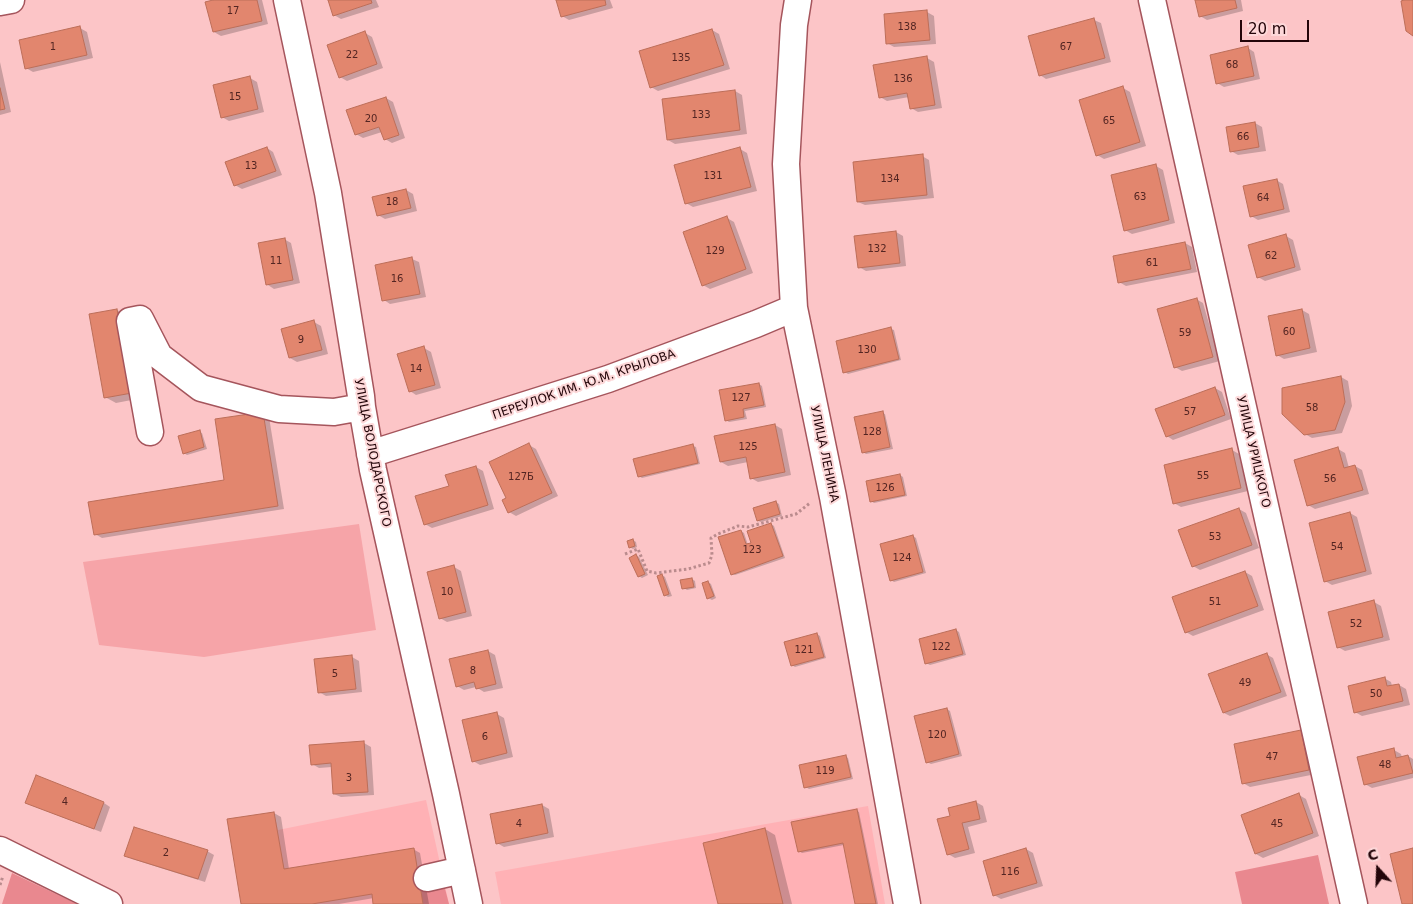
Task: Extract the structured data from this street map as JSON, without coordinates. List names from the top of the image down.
{
  "streets": {
    "street": [
      "ПЕРЕУЛОК ИМ. Ю.М. КРЫЛОВА",
      "УЛИЦА УРИЦКОГО",
      "УЛИЦА ВОЛОДАРСКОГО",
      "УЛИЦА ЛЕНИНА"
    ]
  },
  "crossings": [
    ["ПЕРЕУЛОК ИМ. Ю.М. КРЫЛОВА", "УЛИЦА ВОЛОДАРСКОГО"],
    ["ПЕРЕУЛОК ИМ. Ю.М. КРЫЛОВА", "УЛИЦА ЛЕНИНА"]
  ],
  "house_numbers": [
    "17",
    "138",
    "1",
    "67",
    "22",
    "135",
    "68",
    "136",
    "15",
    "133",
    "20",
    "65",
    "66",
    "13",
    "131",
    "134",
    "63",
    "64",
    "18",
    "132",
    "129",
    "62",
    "11",
    "61",
    "16",
    "60",
    "59",
    "9",
    "130",
    "14",
    "127",
    "58",
    "57",
    "128",
    "125",
    "55",
    "127Б",
    "56",
    "126",
    "53",
    "54",
    "123",
    "124",
    "10",
    "51",
    "52",
    "122",
    "121",
    "8",
    "5",
    "49",
    "50",
    "120",
    "6",
    "47",
    "48",
    "119",
    "3",
    "4",
    "4",
    "45",
    "2",
    "116"
  ],
  "scale_bar": "20 m",
  "north": "top"
}
